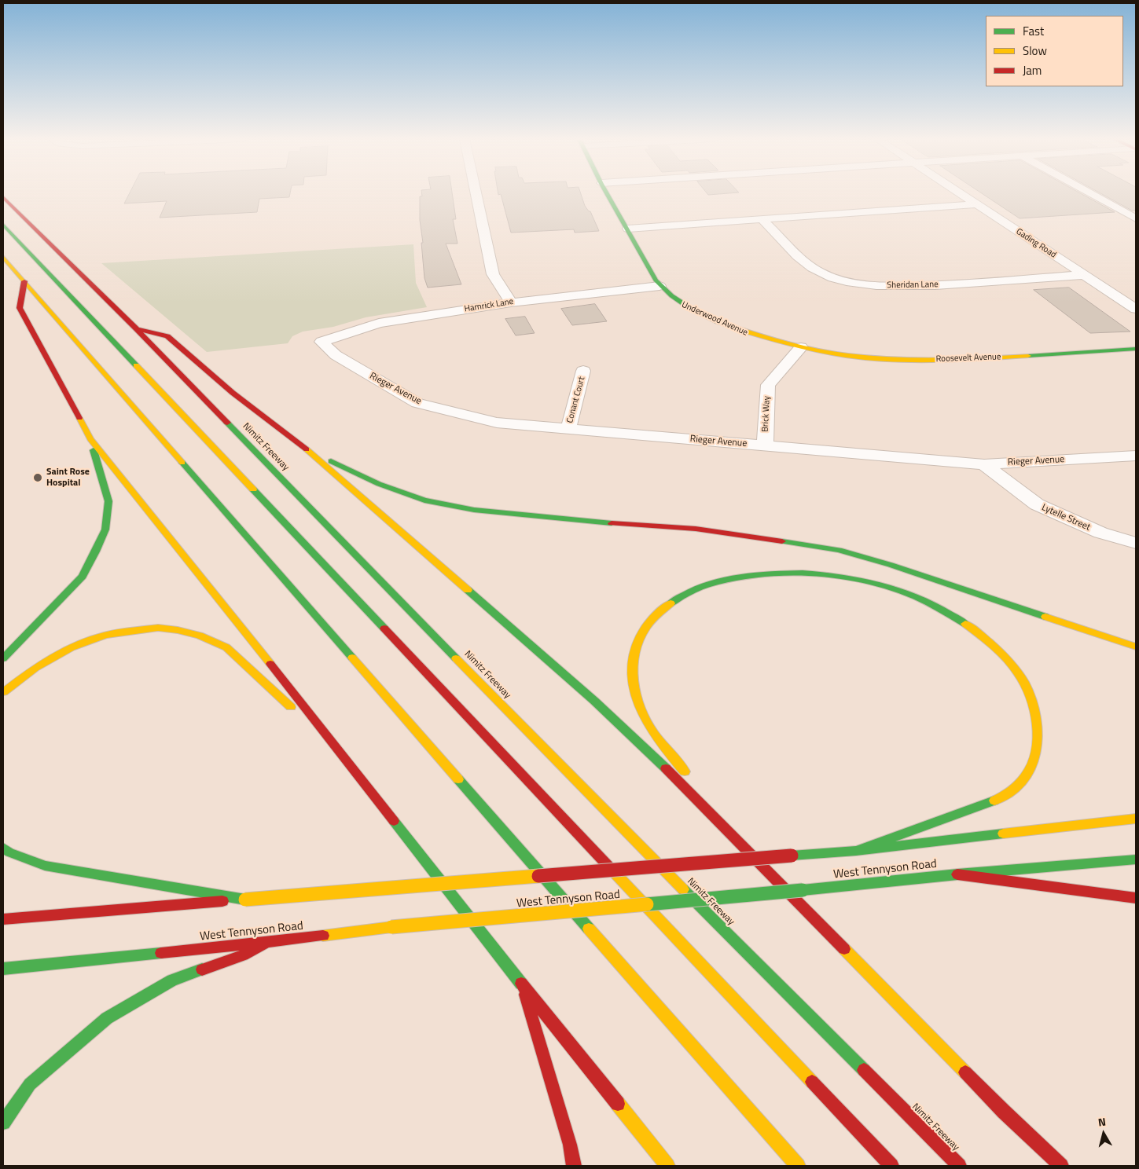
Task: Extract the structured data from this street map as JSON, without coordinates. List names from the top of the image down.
{
  "streets": {
    "main road": [
      "Underwood Avenue",
      "Roosevelt Avenue",
      "Nimitz Freeway",
      "West Tennyson Road"
    ],
    "street": [
      "Gading Road",
      "Sheridan Lane",
      "Hamrick Lane",
      "Rieger Avenue",
      "Conant Court",
      "Brick Way",
      "Lytelle Street"
    ]
  },
  "crossings": [
    ["Gading Road", "Sheridan Lane"],
    ["Hamrick Lane", "Underwood Avenue"],
    ["Hamrick Lane", "Rieger Avenue"],
    ["Underwood Avenue", "Roosevelt Avenue"],
    ["Underwood Avenue", "Brick Way"],
    ["Roosevelt Avenue", "Brick Way"],
    ["Rieger Avenue", "Conant Court"],
    ["Rieger Avenue", "Brick Way"],
    ["Rieger Avenue", "Lytelle Street"]
  ],
  "places": ["Saint Rose Hospital"],
  "legend": ["Fast", "Slow", "Jam"],
  "north": "top"
}
